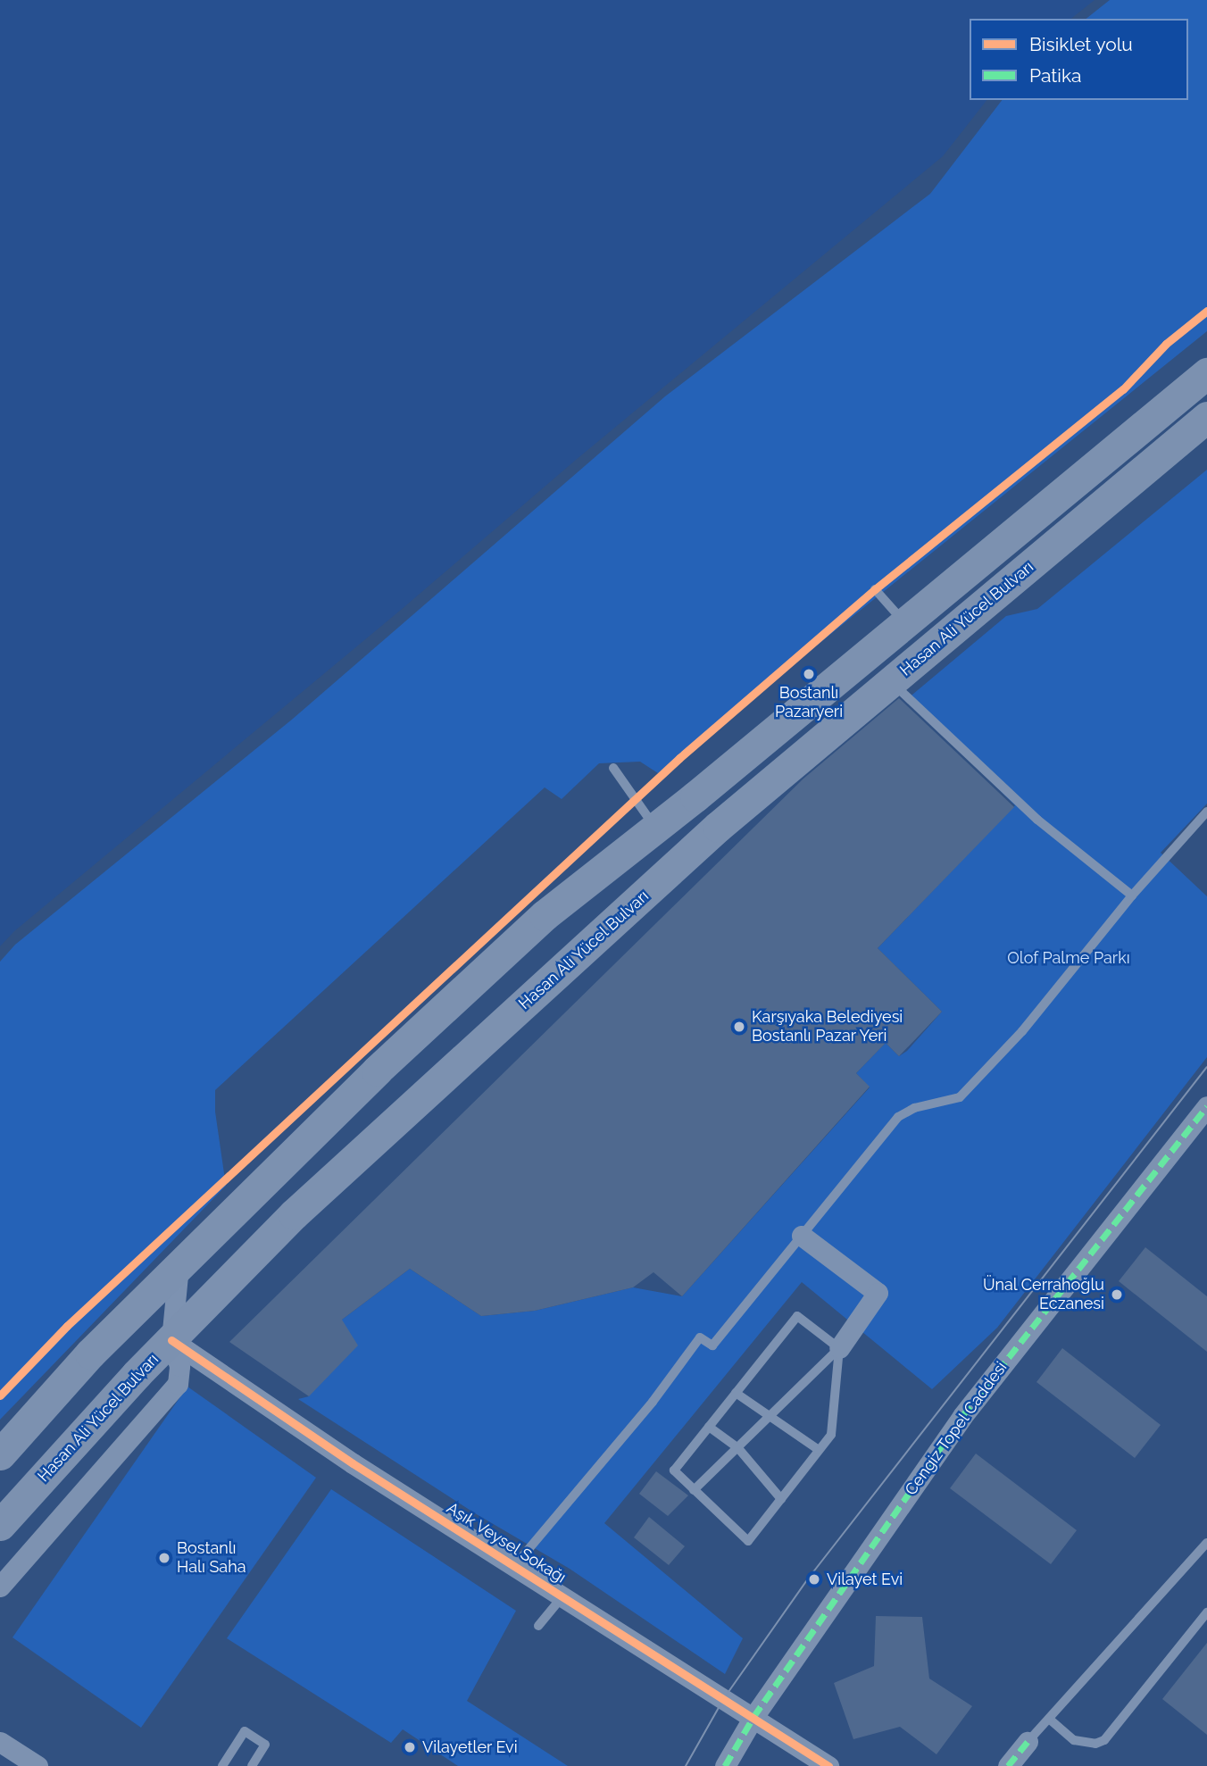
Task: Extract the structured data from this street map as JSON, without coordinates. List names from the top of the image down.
{
  "streets": {
    "main road": ["Hasan Ali Yücel Bulvarı"],
    "street": ["Cengiz Topel Caddesi", "Aşık Veysel Sokağı"]
  },
  "crossings": [
    ["Hasan Ali Yücel Bulvarı", "Aşık Veysel Sokağı"],
    ["Cengiz Topel Caddesi", "Aşık Veysel Sokağı"]
  ],
  "parks": ["Olof Palme Parkı"],
  "places": [
    "Bostanlı Pazaryeri",
    "Karşıyaka Belediyesi Bostanlı Pazar Yeri",
    "Ünal Cerrahoğlu Eczanesi",
    "Bostanlı Halı Saha",
    "Vilayet Evi",
    "Vilayetler Evi"
  ],
  "legend": ["Bisiklet yolu", "Patika"]
}
